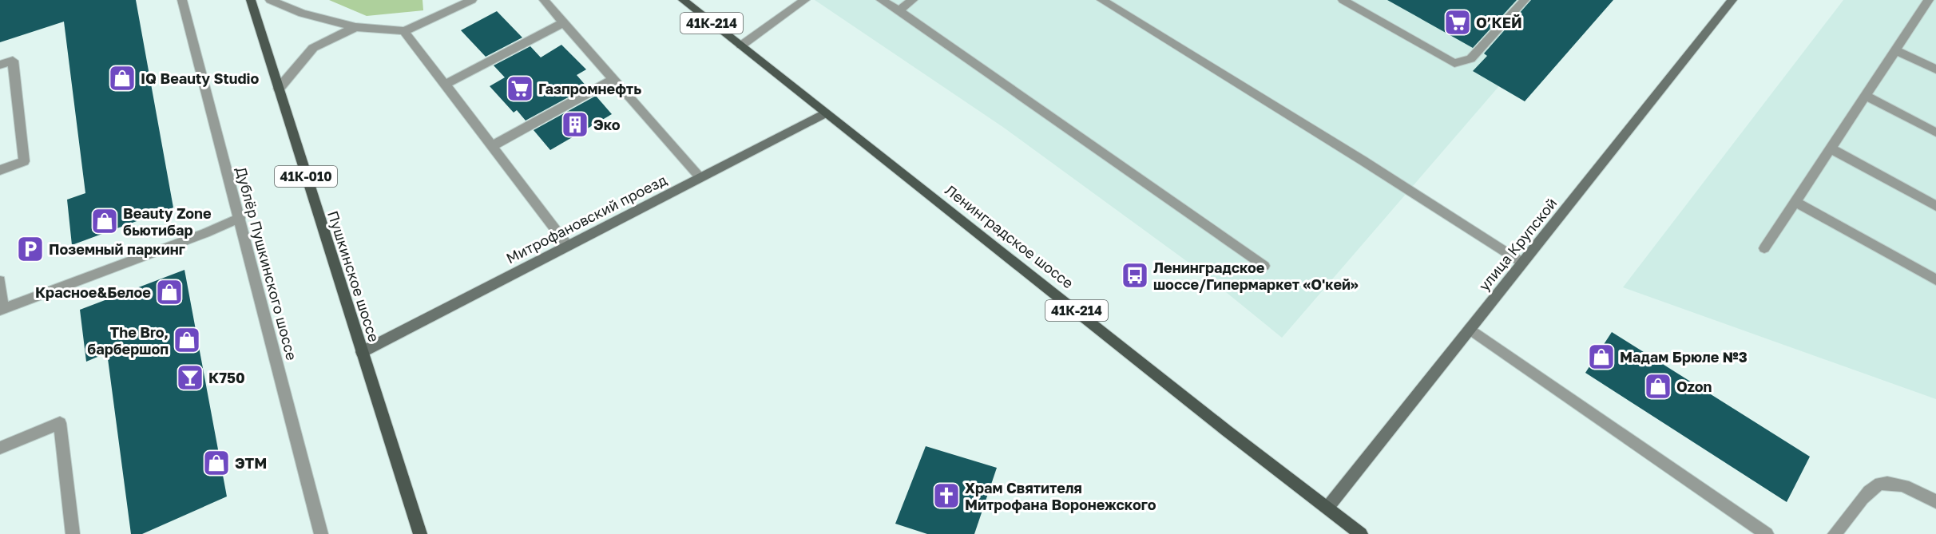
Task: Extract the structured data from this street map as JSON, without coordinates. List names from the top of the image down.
{
  "streets": {
    "main road": [
      "41К-214",
      "41К-010",
      "Ленинградское шоссе",
      "Пушкинское шоссе"
    ],
    "street": ["Митрофановский проезд", "улица Крупской", "Дублёр Пушкинского шоссе"]
  },
  "crossings": [
    ["Митрофановский проезд", "Ленинградское шоссе"],
    ["Митрофановский проезд", "Пушкинское шоссе"],
    ["Ленинградское шоссе", "улица Крупской"]
  ],
  "places": {
    "supermarket": ["О’КЕЙ", "Газпромнефть"],
    "shop": [
      "IQ Beauty Studio",
      "Beauty Zone бьютибар",
      "Красное&Белое",
      "The Bro, барбершоп",
      "Мадам Брюле №3",
      "Ozon",
      "ЭТМ"
    ],
    "building": ["Эко"],
    "parking": ["Поземный паркинг"],
    "bus stop": ["Ленинградское шоссе/Гипермаркет «О'кей»"],
    "bar": ["К750"],
    "church": ["Храм Святителя Митрофана Воронежского"]
  }
}
